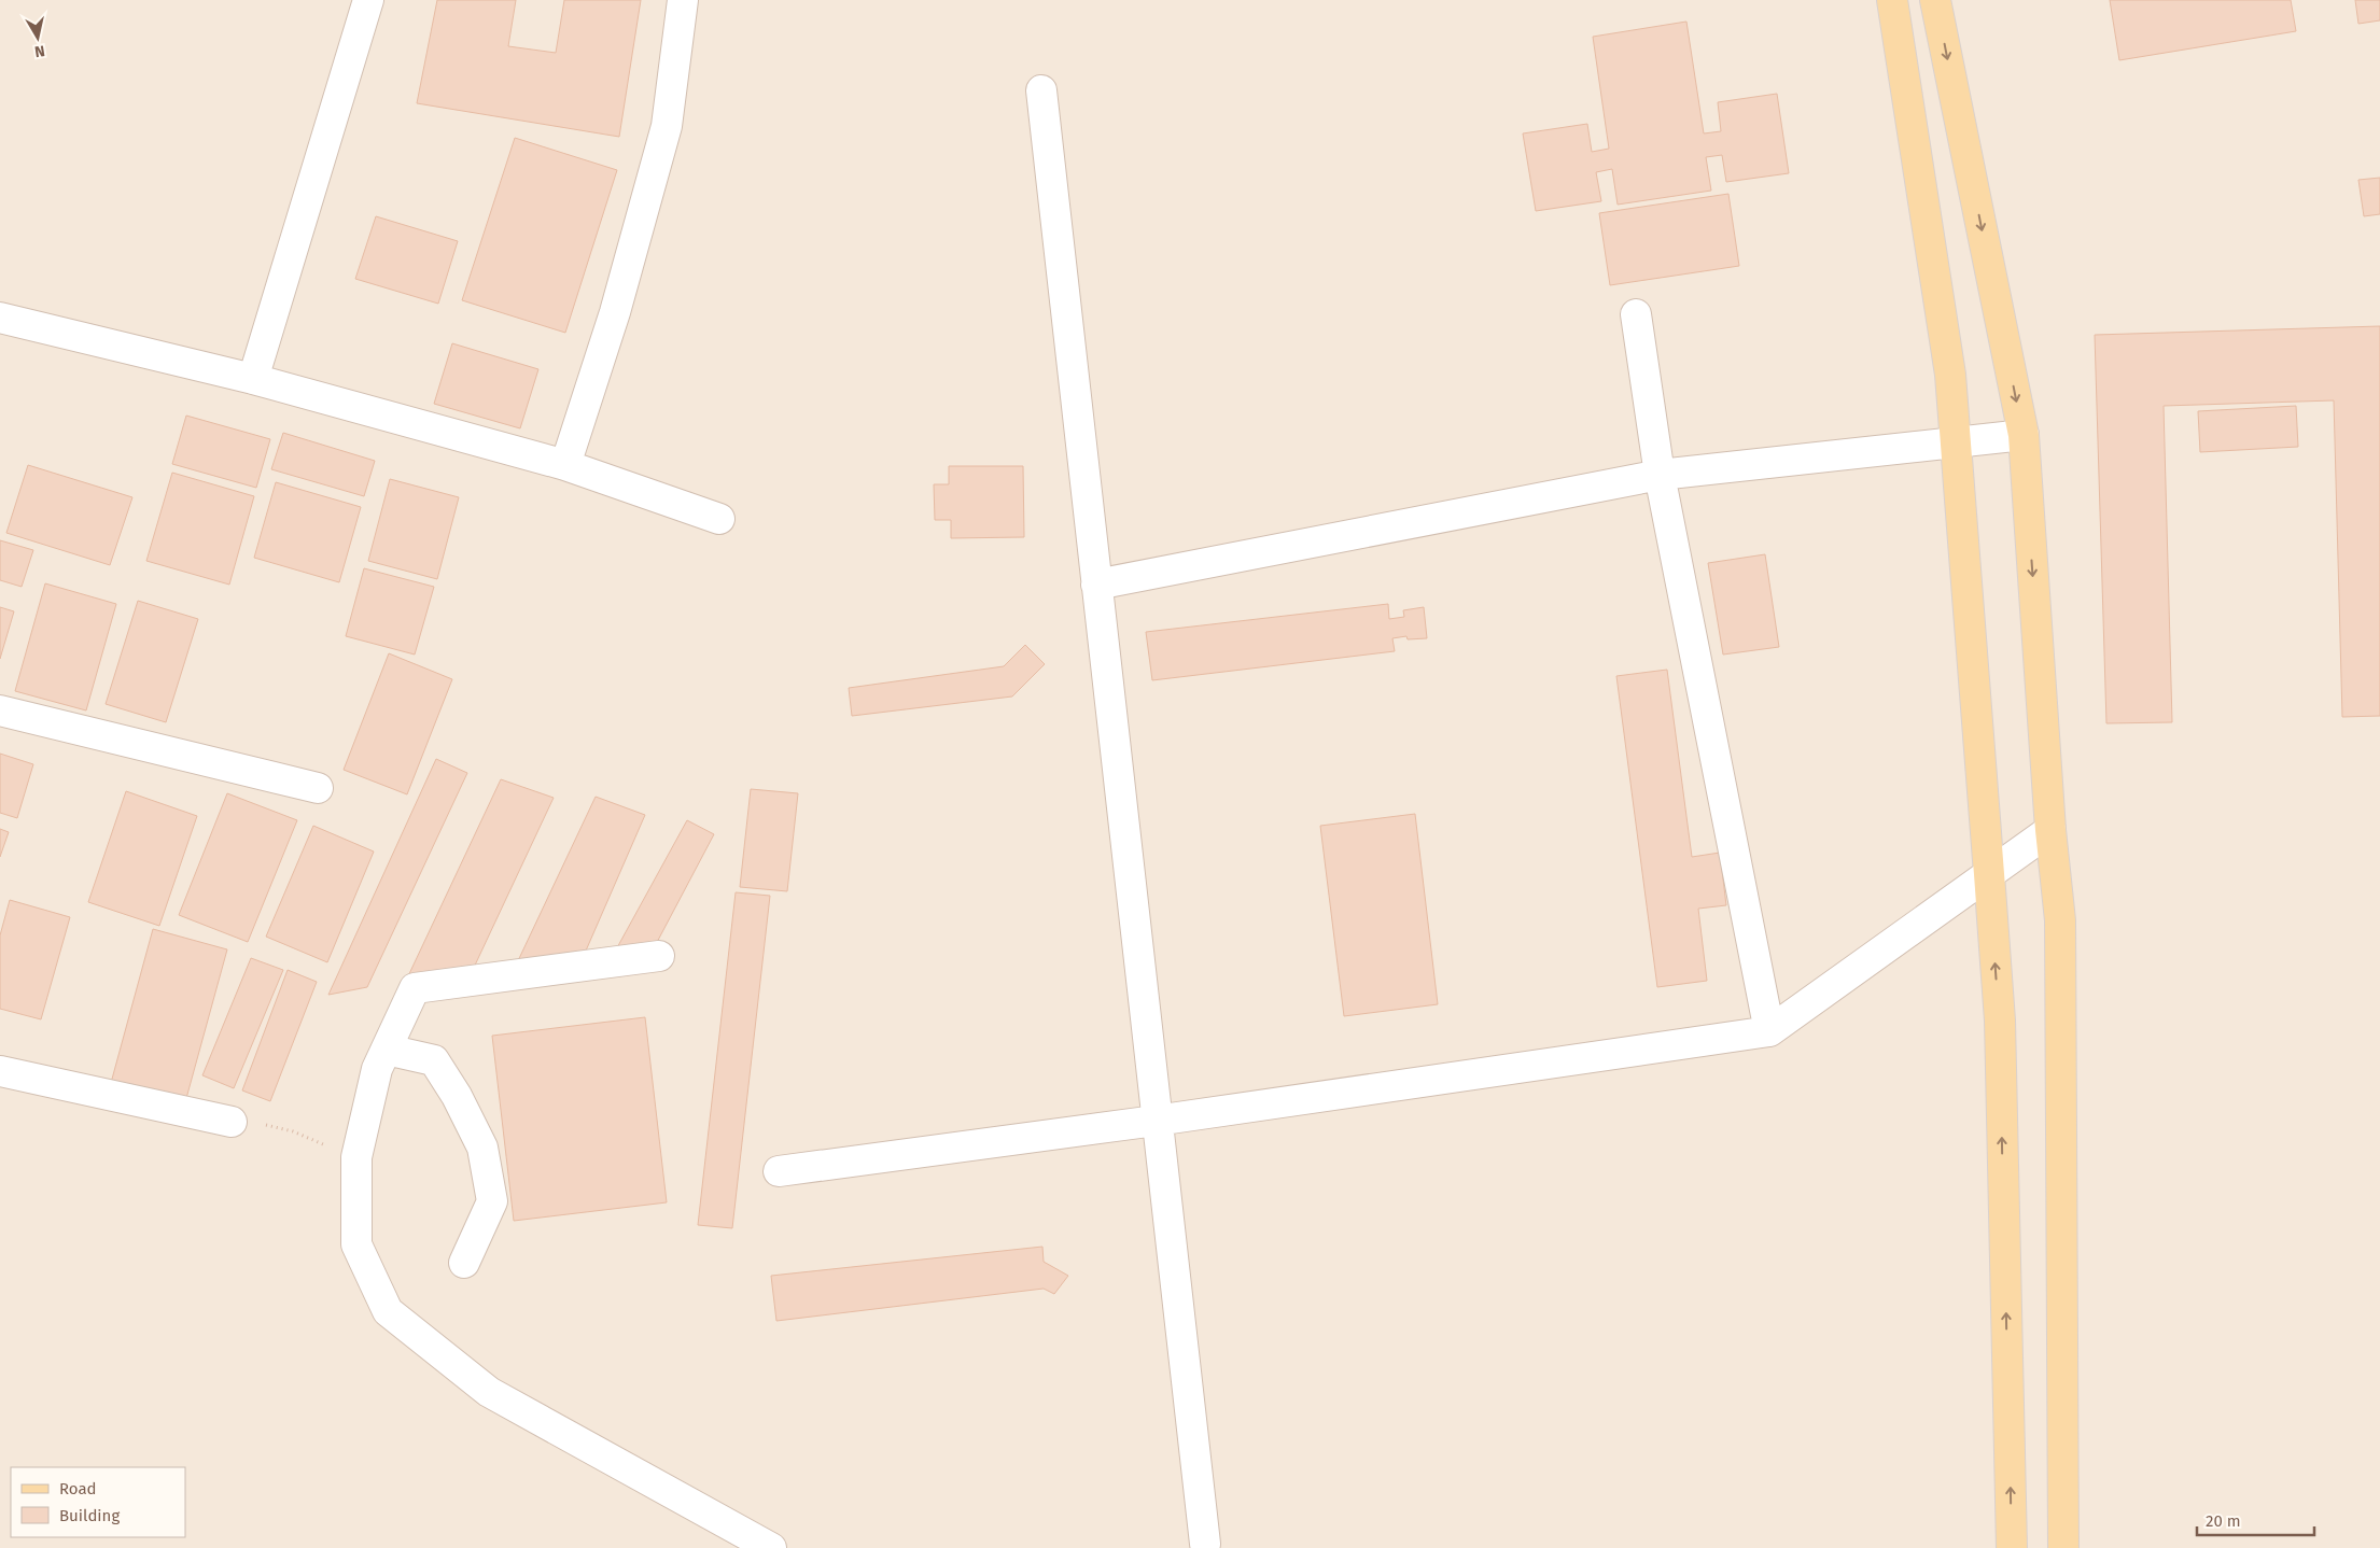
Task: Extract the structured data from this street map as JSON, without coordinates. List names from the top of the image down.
{
  "legend": ["Road", "Building"],
  "scale_bar": "20 m",
  "north": "bottom"
}
